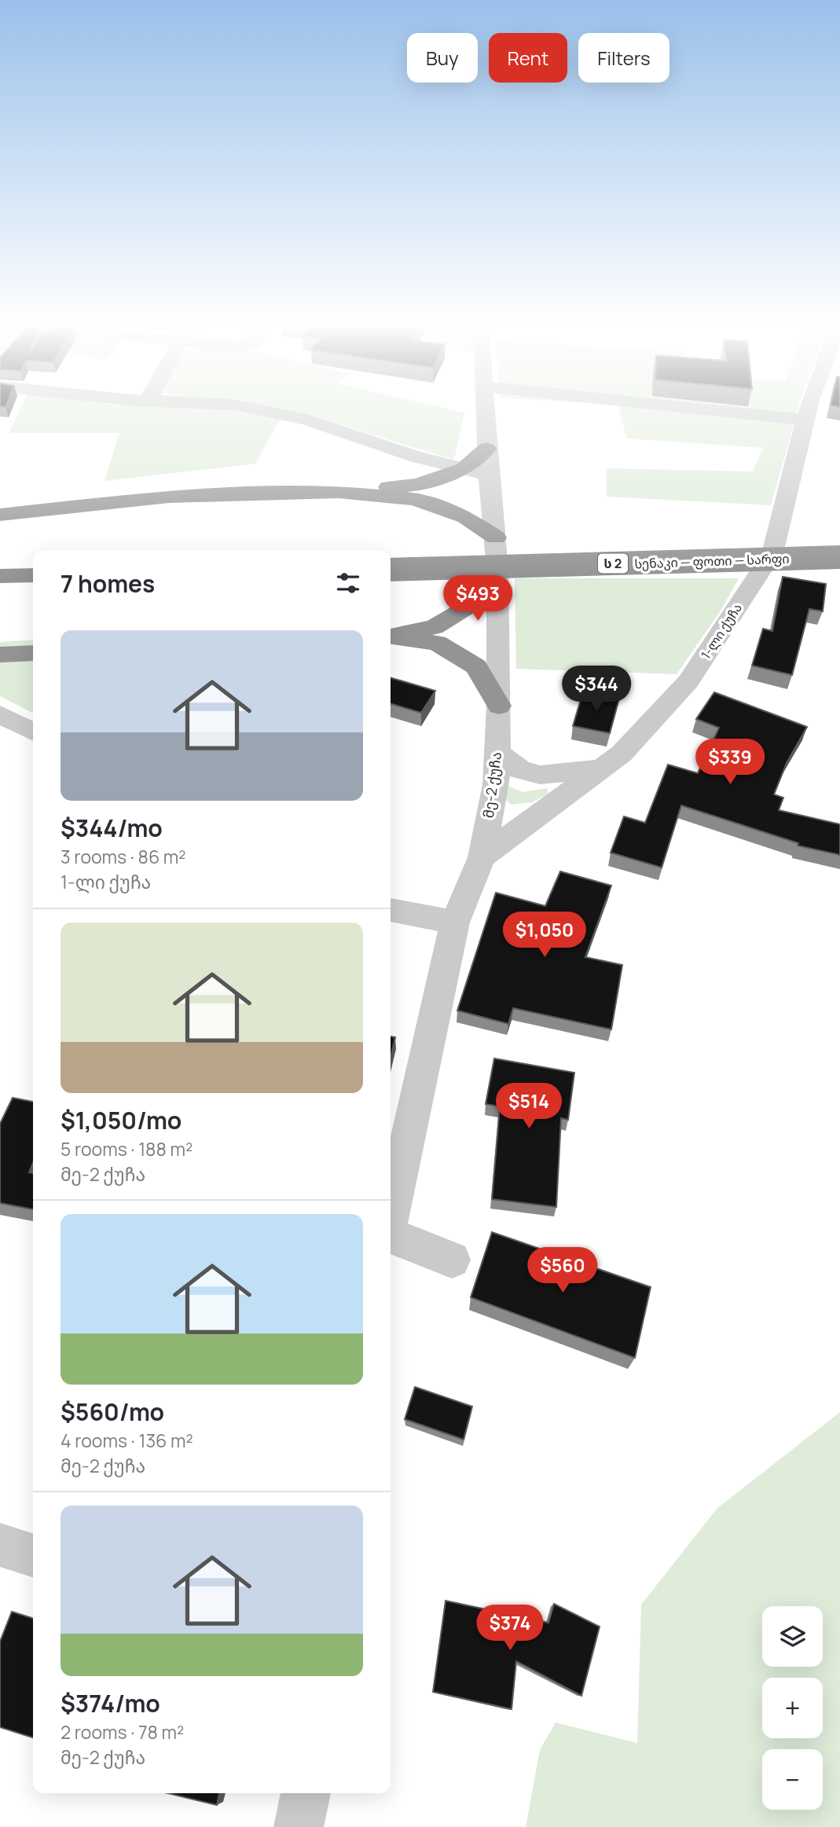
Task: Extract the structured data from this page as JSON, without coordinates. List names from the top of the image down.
{
  "streets": {
    "highway": ["სენაკი — ფოთი — სარფი", "ს 2"],
    "street": ["1-ლი ქუჩა", "მე-2 ქუჩა"]
  },
  "crossings": [
    ["1-ლი ქუჩა", "მე-2 ქუჩა"]
  ],
  "page": {
    "chip": ["Buy", "Rent", "Filters"],
    "heading": "7 homes",
    "price": [
      "$493",
      "$344",
      "$339",
      "$1,050",
      "$514",
      "$560",
      "$374"
    ],
    "list": [
      {
        "name": "$344/mo",
        "note": "3 rooms · 86 m² · 1-ლი ქუჩა"
      },
      {
        "name": "$1,050/mo",
        "note": "5 rooms · 188 m² · მე-2 ქუჩა"
      },
      {
        "name": "$560/mo",
        "note": "4 rooms · 136 m² · მე-2 ქუჩა"
      },
      {
        "name": "$374/mo",
        "note": "2 rooms · 78 m² · მე-2 ქუჩა"
      }
    ],
    "map_buttons": ["+", "−"]
  }
}
